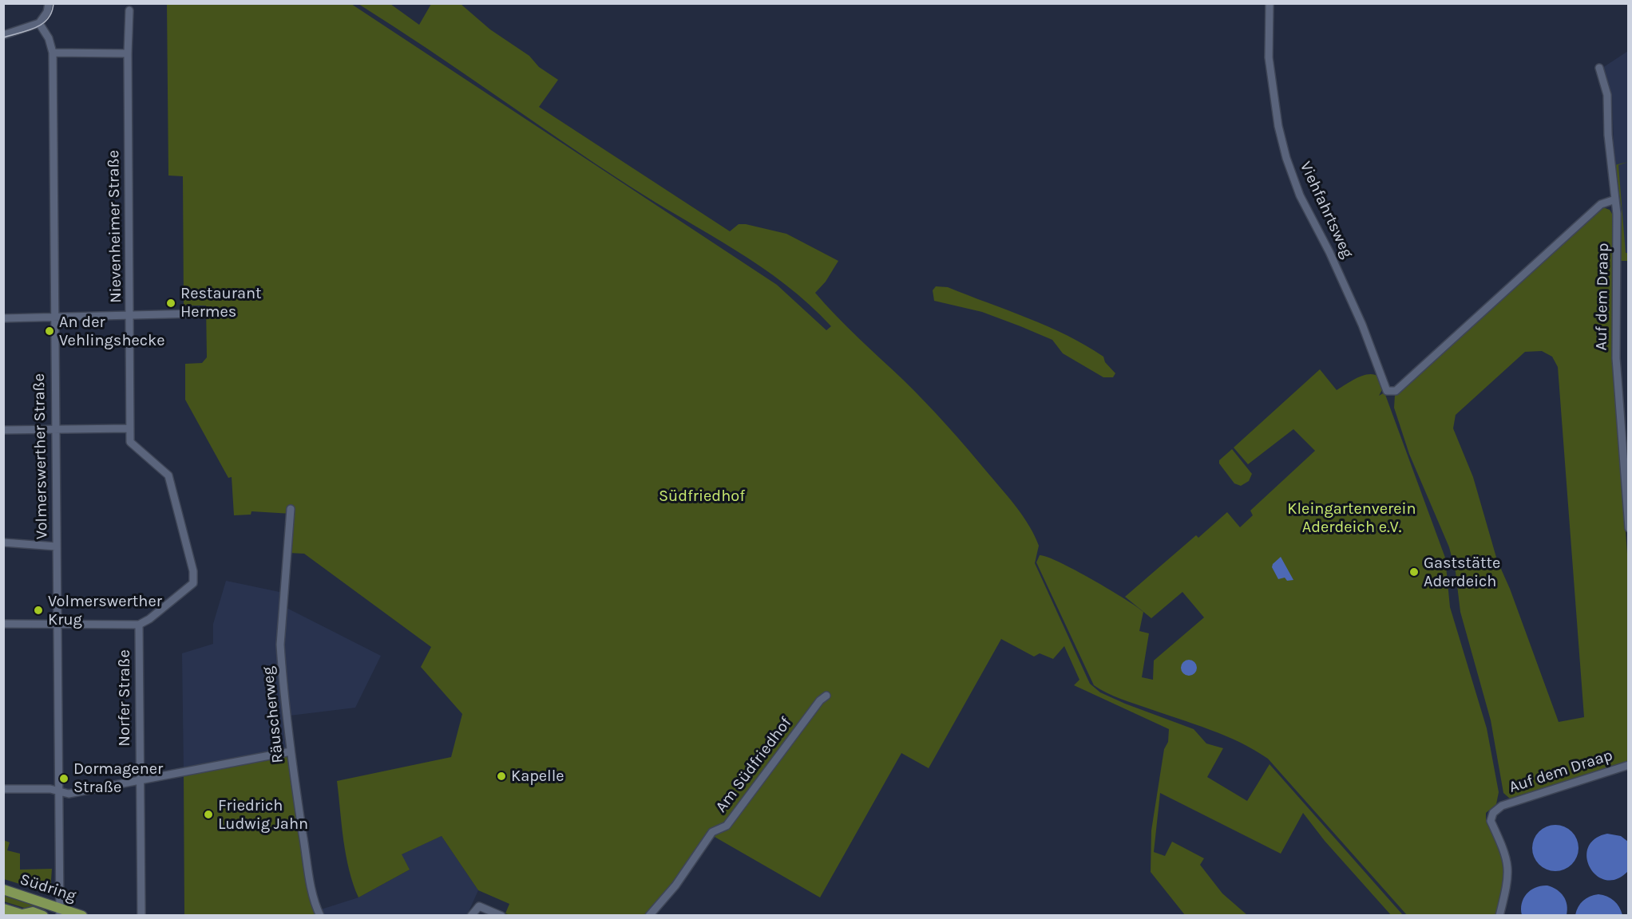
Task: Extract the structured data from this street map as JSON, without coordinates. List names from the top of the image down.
{
  "streets": {
    "main road": ["Südring"],
    "street": [
      "Viehfahrtsweg",
      "Nievenheimer Straße",
      "Auf dem Draap",
      "Volmerswerther Straße",
      "Norfer Straße",
      "Räuscherweg",
      "Am Südfriedhof"
    ]
  },
  "crossings": [
    ["Viehfahrtsweg", "Auf dem Draap"],
    ["Volmerswerther Straße", "Südring"]
  ],
  "parks": ["Südfriedhof", "Kleingartenverein Aderdeich e.V."],
  "places": [
    "Restaurant Hermes",
    "An der Vehlingshecke",
    "Gaststätte Aderdeich",
    "Volmerswerther Krug",
    "Kapelle",
    "Dormagener Straße",
    "Friedrich Ludwig Jahn"
  ]
}
